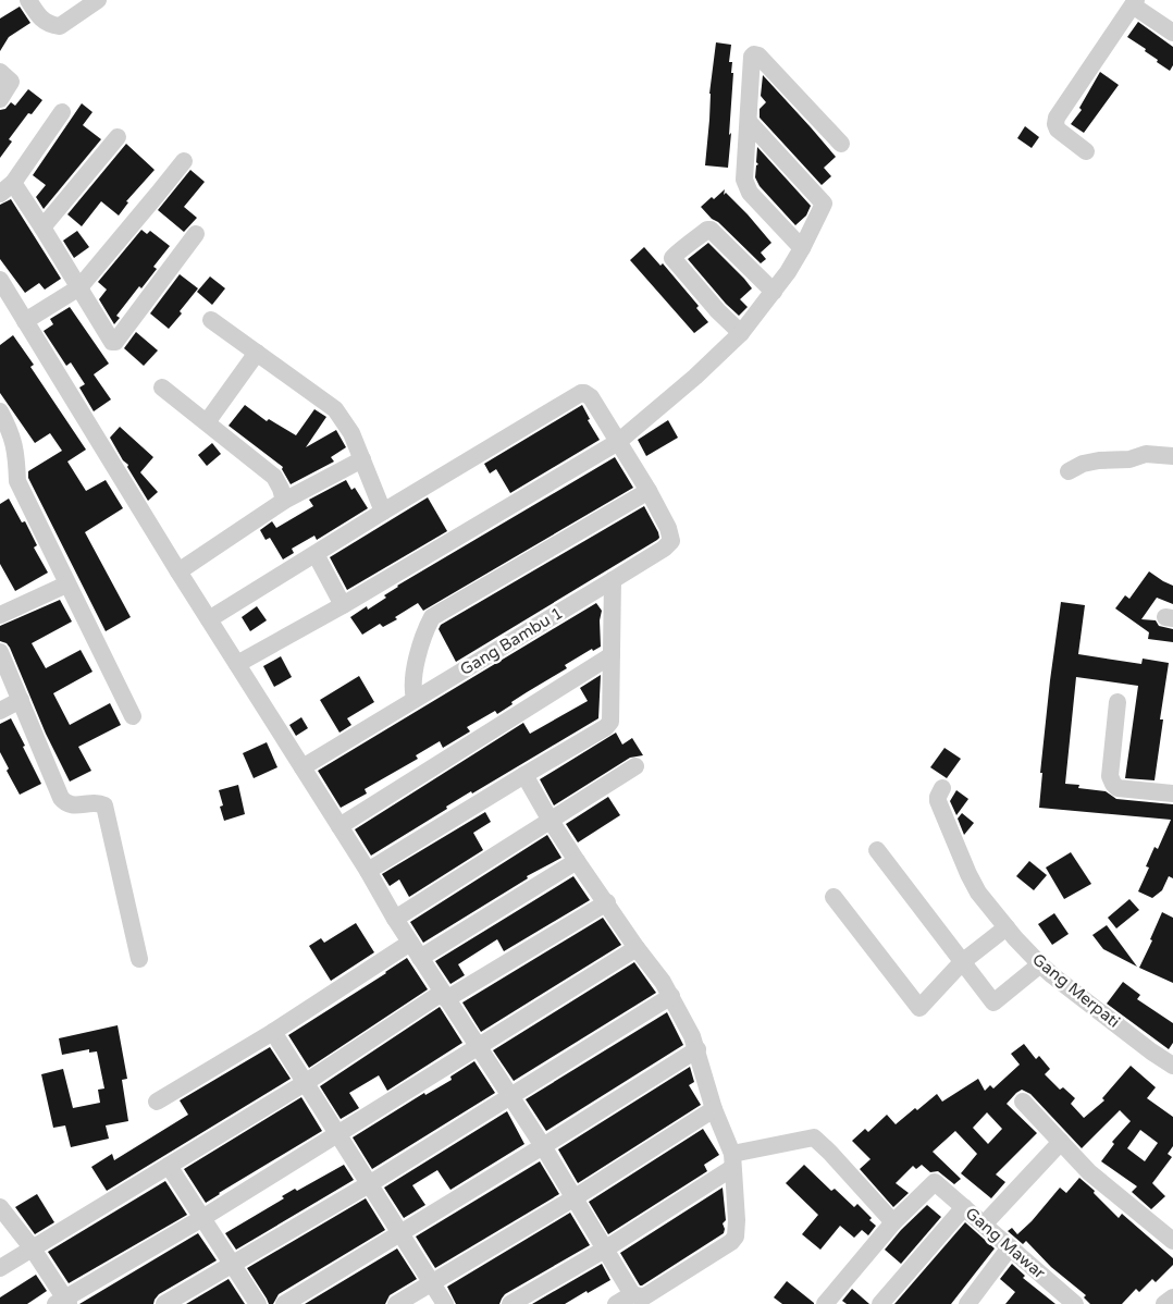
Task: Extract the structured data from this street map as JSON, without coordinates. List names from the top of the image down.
{
  "streets": {
    "street": ["Gang Bambu 1", "Gang Merpati", "Gang Mawar"]
  }
}
